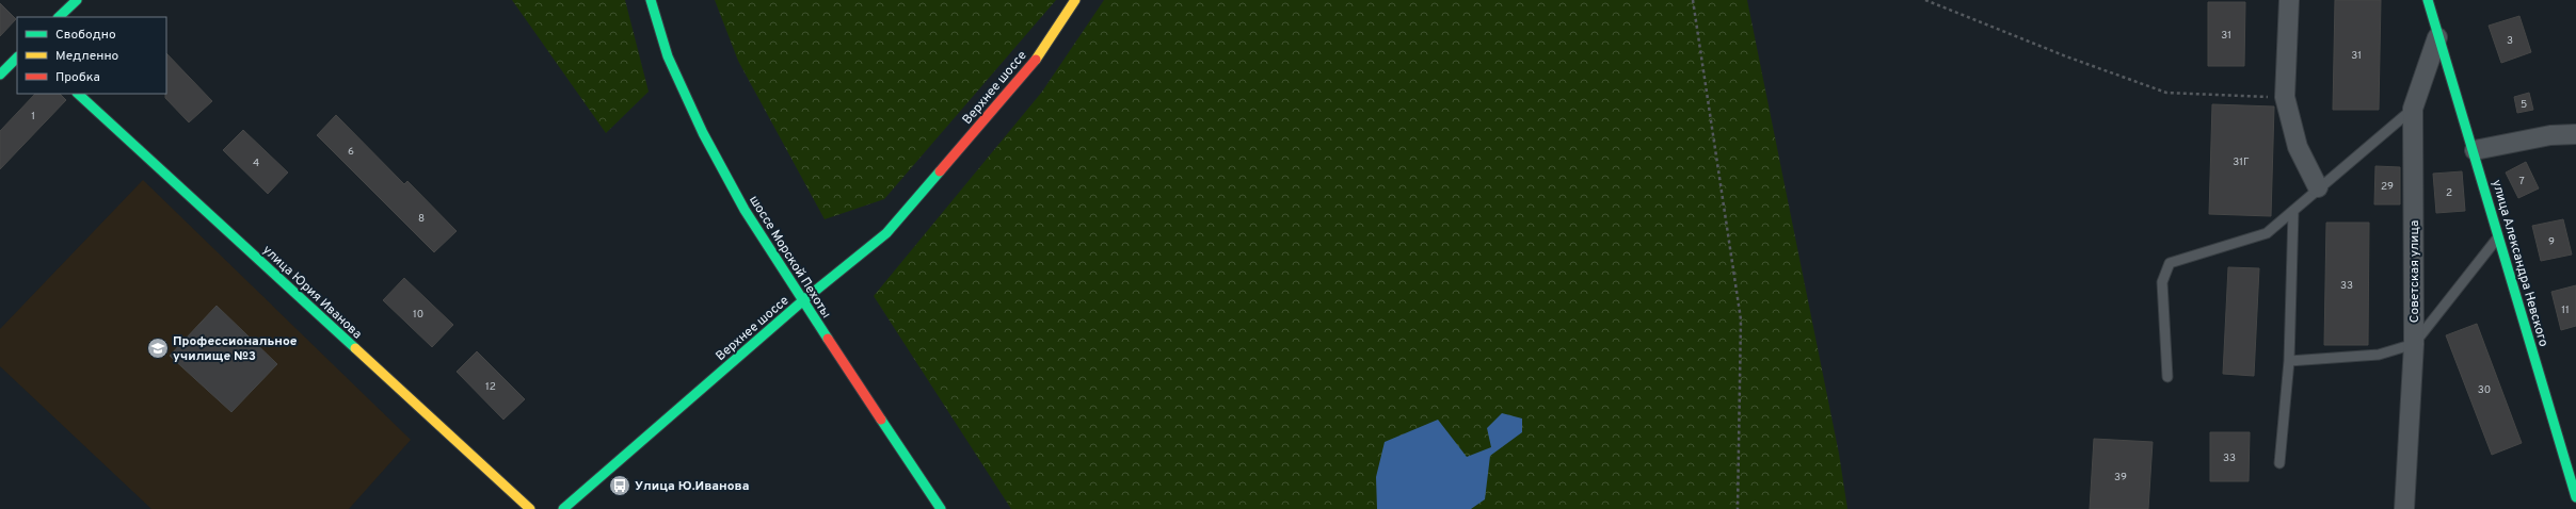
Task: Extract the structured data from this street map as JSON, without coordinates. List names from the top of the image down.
{
  "streets": {
    "street": [
      "Верхнее шоссе",
      "шоссе Морской Пехоты",
      "улица Александра Невского",
      "Советская улица",
      "улица Юрия Иванова"
    ]
  },
  "crossings": [
    ["Верхнее шоссе", "шоссе Морской Пехоты"],
    ["улица Александра Невского", "Советская улица"]
  ],
  "places": {
    "school or university": ["Профессиональное училище №3"],
    "bus stop": ["Улица Ю.Иванова"]
  },
  "house_numbers": [
    "31",
    "3",
    "31",
    "5",
    "1",
    "6",
    "31Г",
    "4",
    "7",
    "29",
    "2",
    "8",
    "9",
    "33",
    "11",
    "10",
    "12",
    "30",
    "33",
    "39"
  ],
  "legend": ["Свободно", "Медленно", "Пробка"]
}
